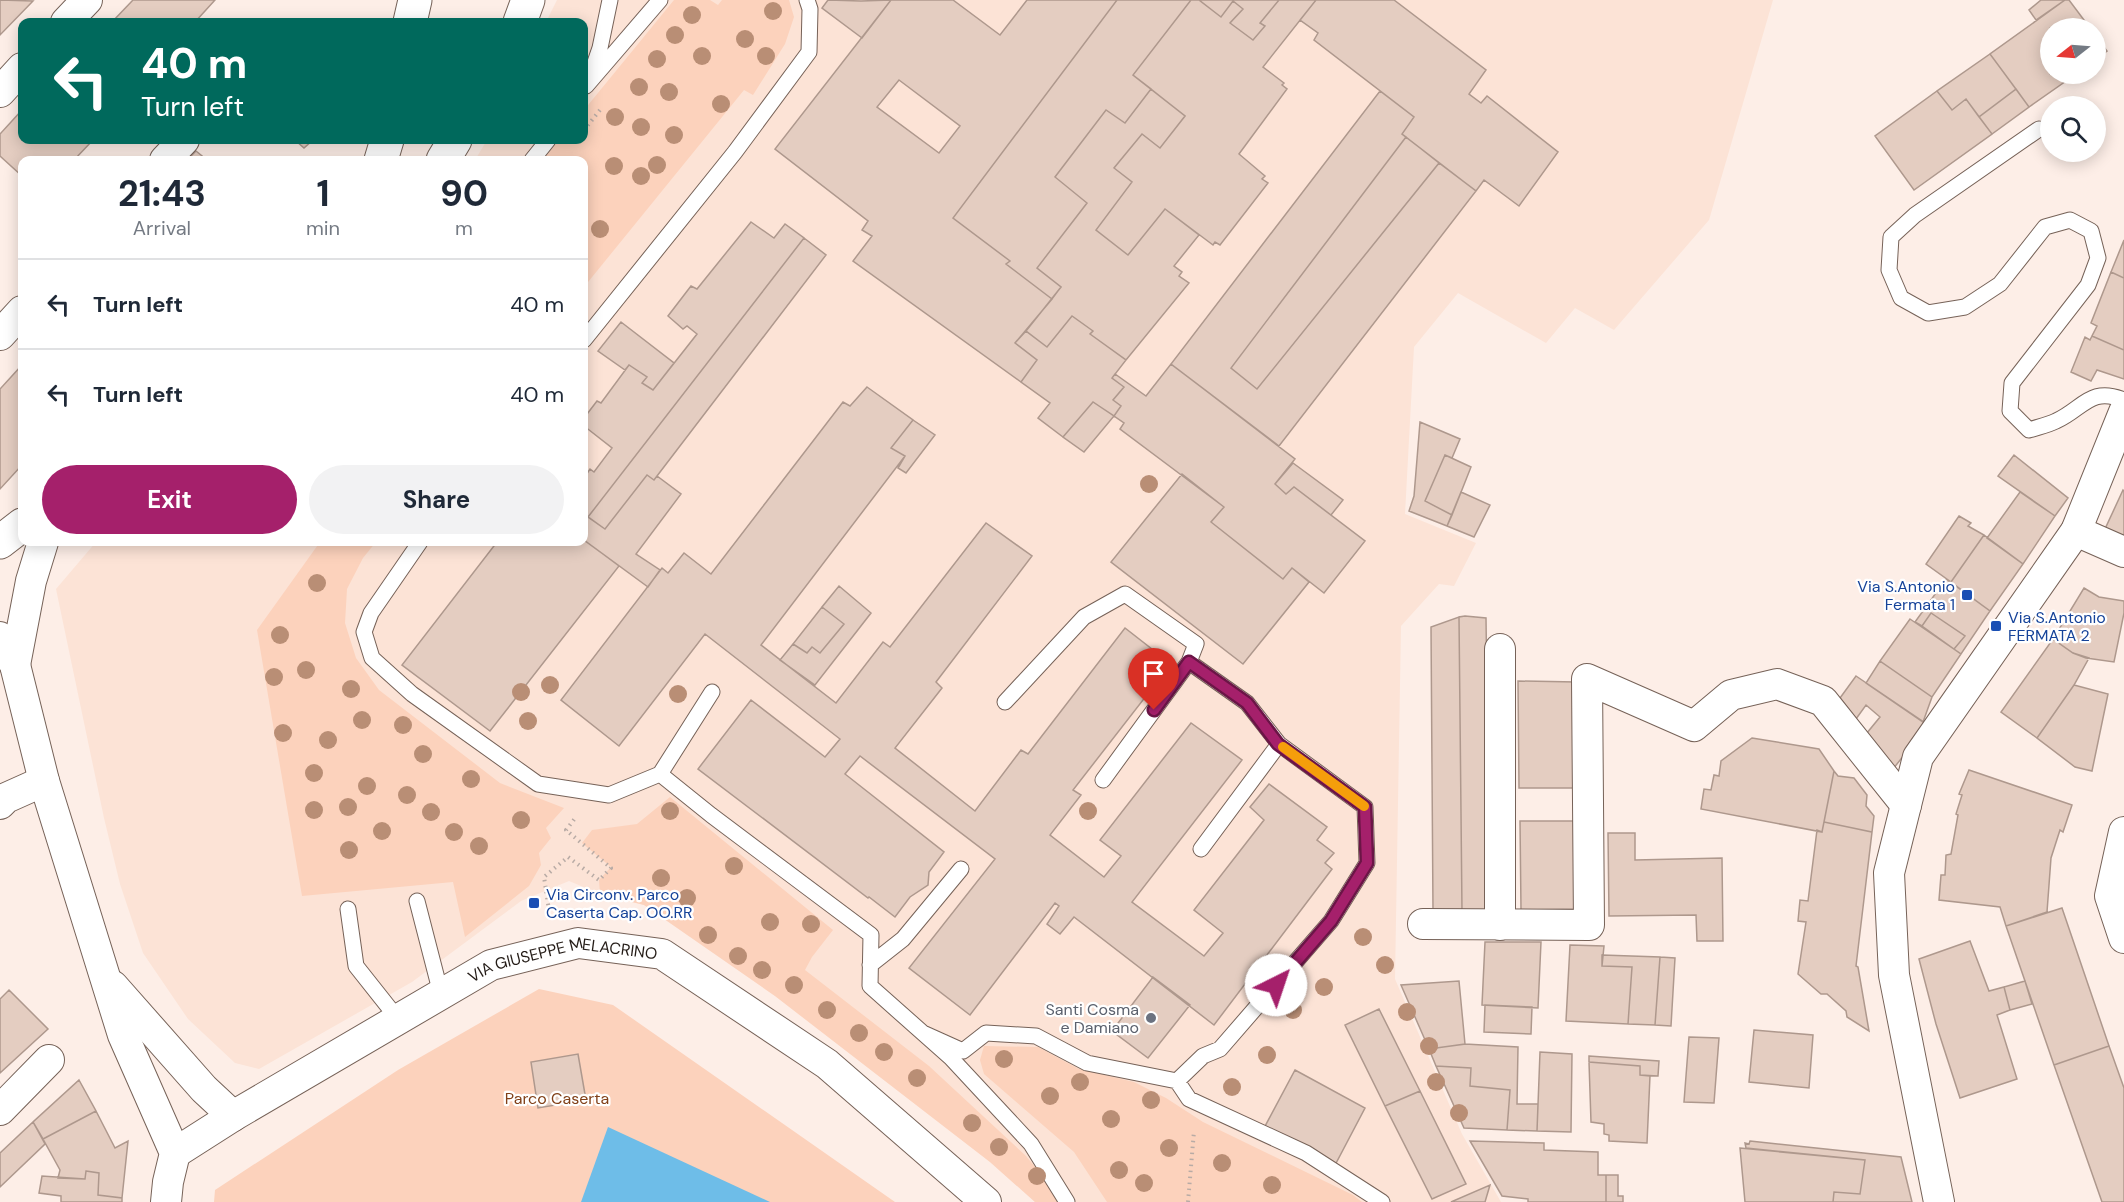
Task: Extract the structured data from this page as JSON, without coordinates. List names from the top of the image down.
{
  "streets": {
    "street": ["VIA GIUSEPPE MELACRINO"]
  },
  "parks": ["Parco Caserta"],
  "places": {
    "transit": ["Via S.Antonio Fermata 1", "Via S.Antonio FERMATA 2", "Via Circonv. Parco Caserta Cap. OO.RR"],
    "other": ["Santi Cosma e Damiano"]
  },
  "north": "left",
  "page": {
    "turn": ["40 m", "Turn left"],
    "eta": [
      "21:43",
      "Arrival",
      "1",
      "min",
      "90",
      "m"
    ],
    "list": [
      {
        "name": "Turn left",
        "value": "40 m"
      },
      {
        "name": "Turn left",
        "value": "40 m"
      }
    ],
    "buttons": ["Exit", "Share"]
  }
}
